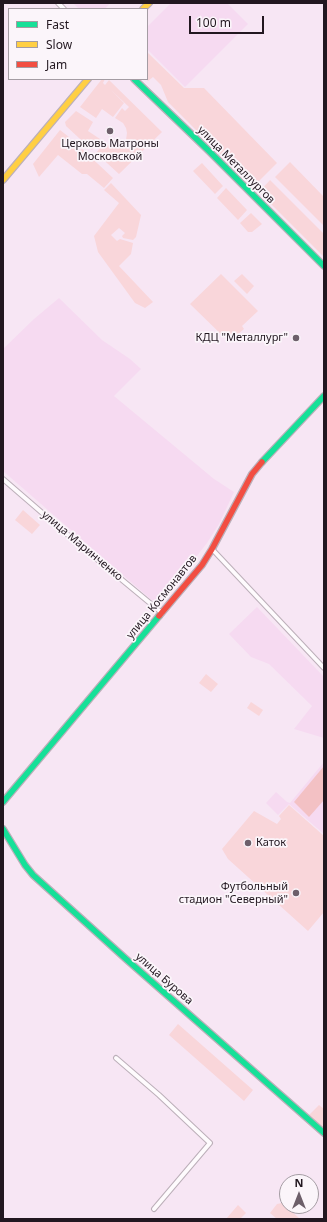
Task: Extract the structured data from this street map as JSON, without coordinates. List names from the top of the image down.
{
  "streets": {
    "main road": ["улица Металлургов", "улица Космонавтов", "улица Бурова"],
    "street": ["улица Маринченко"]
  },
  "crossings": [
    ["улица Маринченко", "улица Космонавтов"]
  ],
  "places": [
    "Церковь Матроны Московской",
    "КДЦ \"Металлург\"",
    "Каток",
    "Футбольный стадион \"Северный\""
  ],
  "legend": ["Fast", "Slow", "Jam"],
  "scale_bar": "100 m",
  "north": "top"
}
